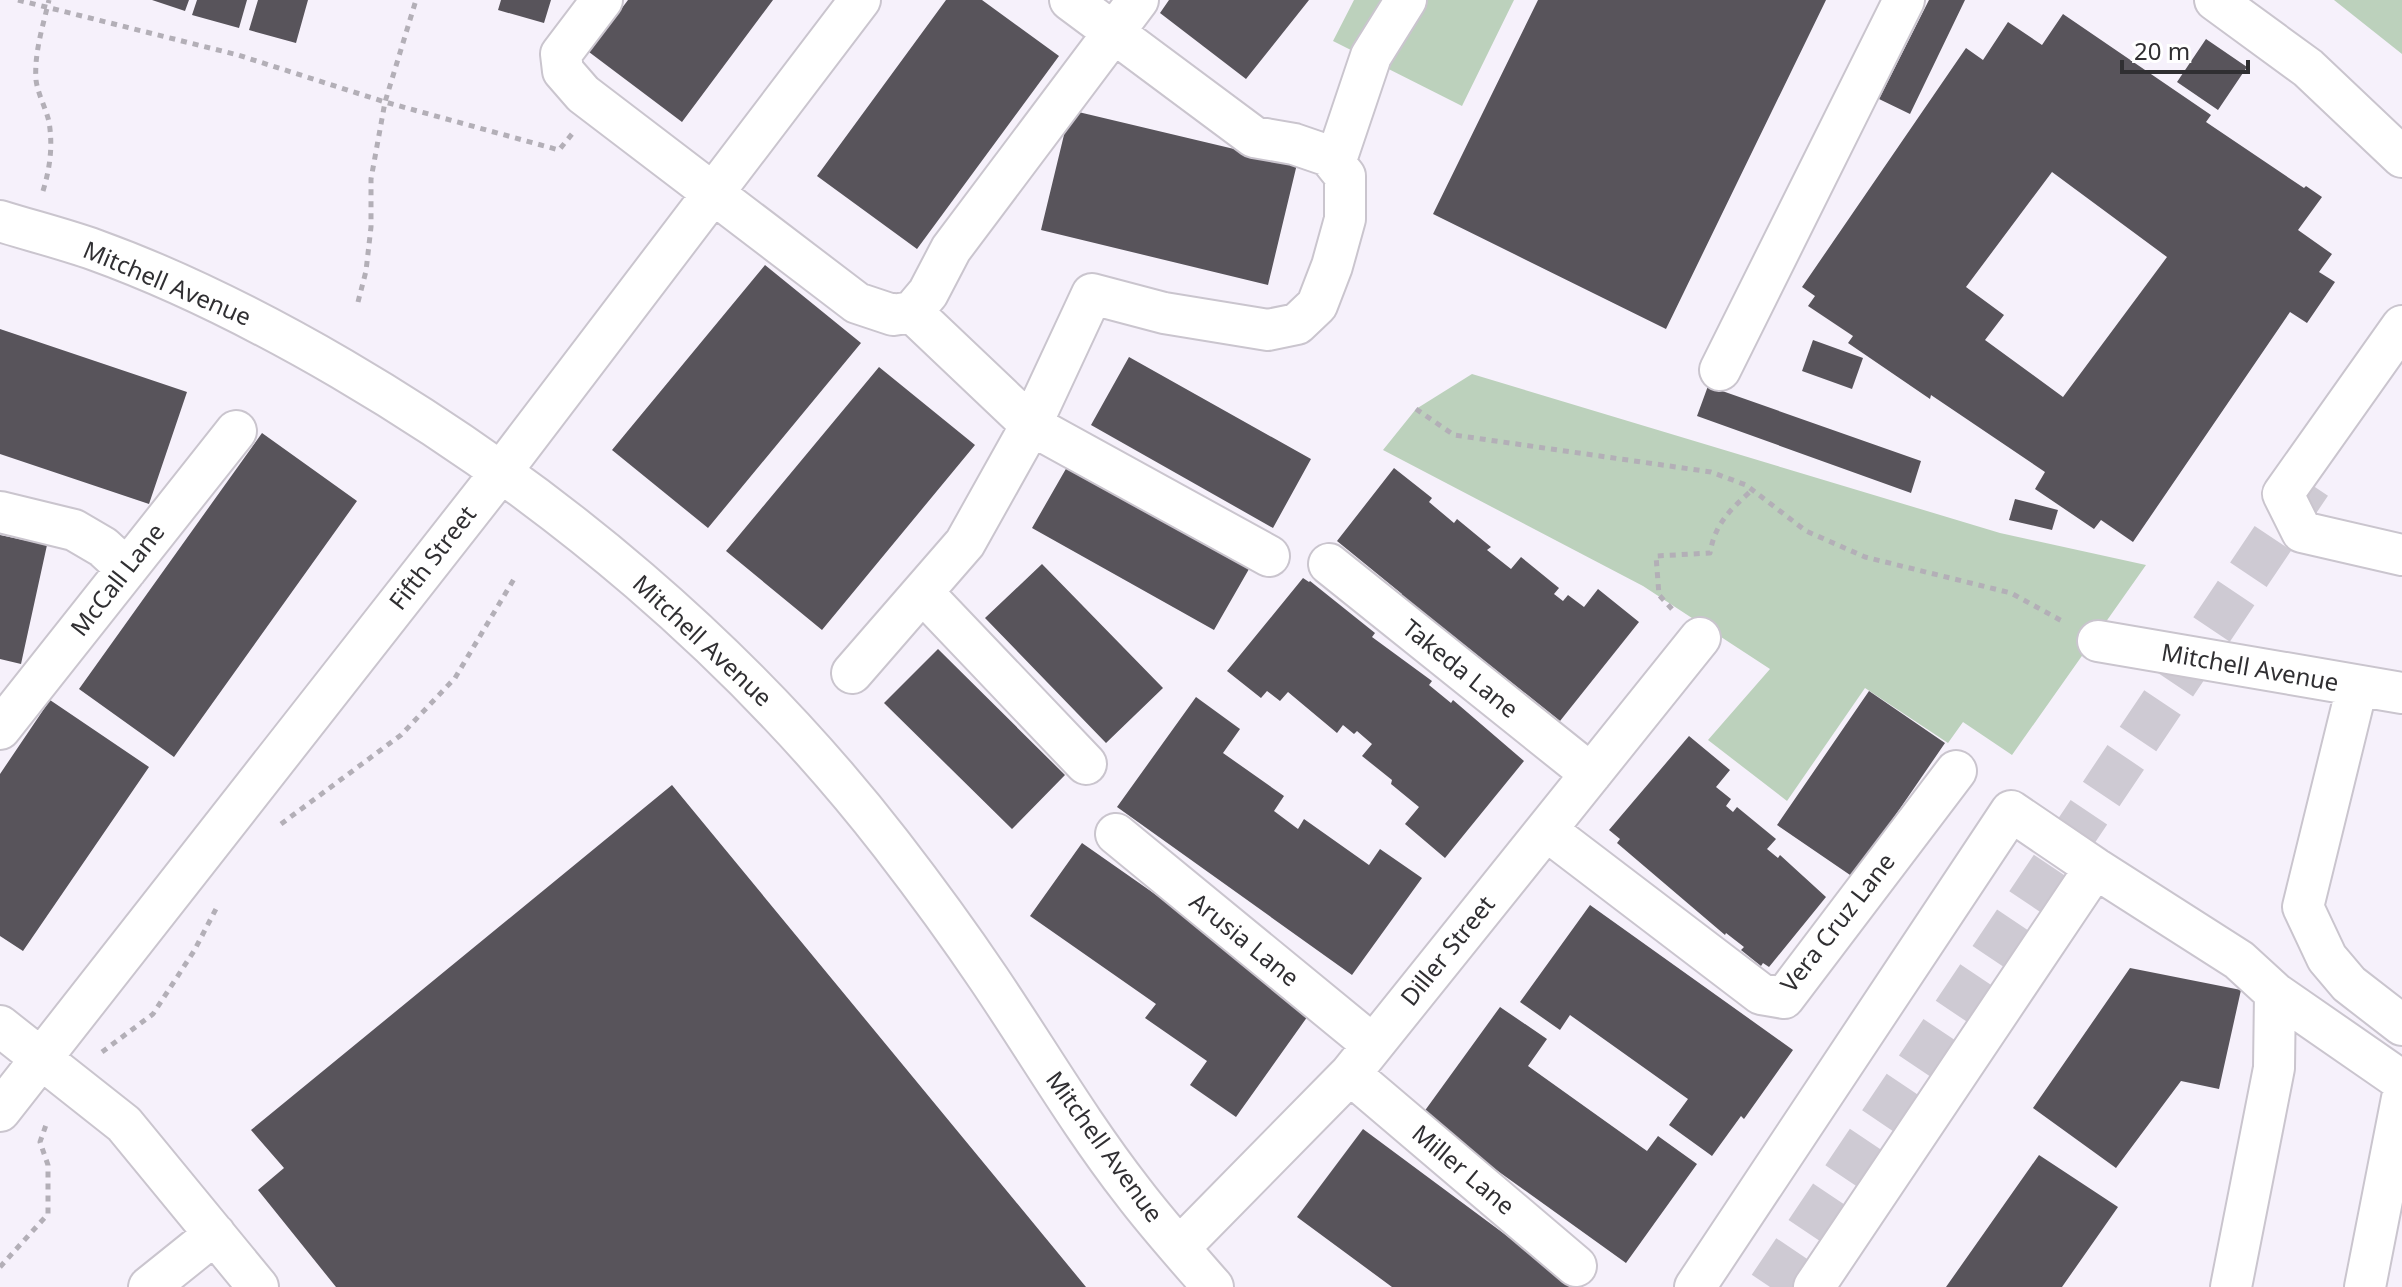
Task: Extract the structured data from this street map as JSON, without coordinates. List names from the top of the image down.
{
  "streets": {
    "street": [
      "Mitchell Avenue",
      "Fifth Street",
      "McCall Lane",
      "Takeda Lane",
      "Vera Cruz Lane",
      "Arusia Lane",
      "Diller Street",
      "Miller Lane"
    ]
  },
  "crossings": [
    ["Mitchell Avenue", "Fifth Street"],
    ["Mitchell Avenue", "Diller Street"],
    ["Takeda Lane", "Diller Street"],
    ["Vera Cruz Lane", "Diller Street"],
    ["Arusia Lane", "Diller Street"],
    ["Arusia Lane", "Miller Lane"],
    ["Diller Street", "Miller Lane"]
  ],
  "scale_bar": "20 m"
}
